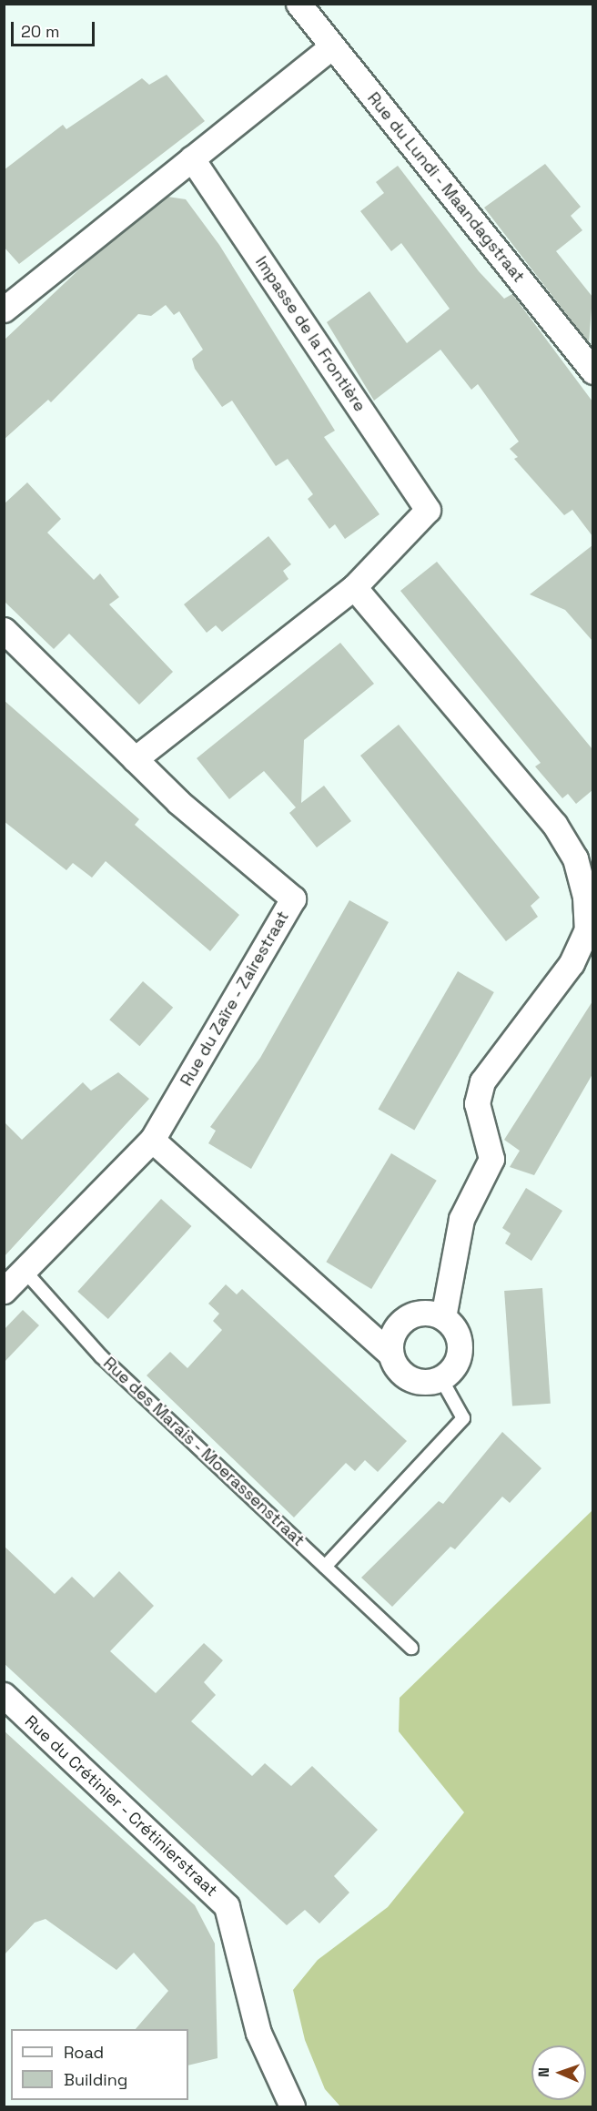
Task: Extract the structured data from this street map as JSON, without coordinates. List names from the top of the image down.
{
  "streets": {
    "street": [
      "Rue du Lundi - Maandagstraat",
      "Impasse de la Frontière",
      "Rue du Zaïre - Zairestraat",
      "Rue du Crétinier - Crétinierstraat"
    ],
    "lane": ["Rue des Marais - Moerassenstraat"]
  },
  "crossings": [
    ["Rue du Zaïre - Zairestraat", "Rue des Marais - Moerassenstraat"]
  ],
  "legend": ["Road", "Building"],
  "scale_bar": "20 m",
  "north": "left"
}
